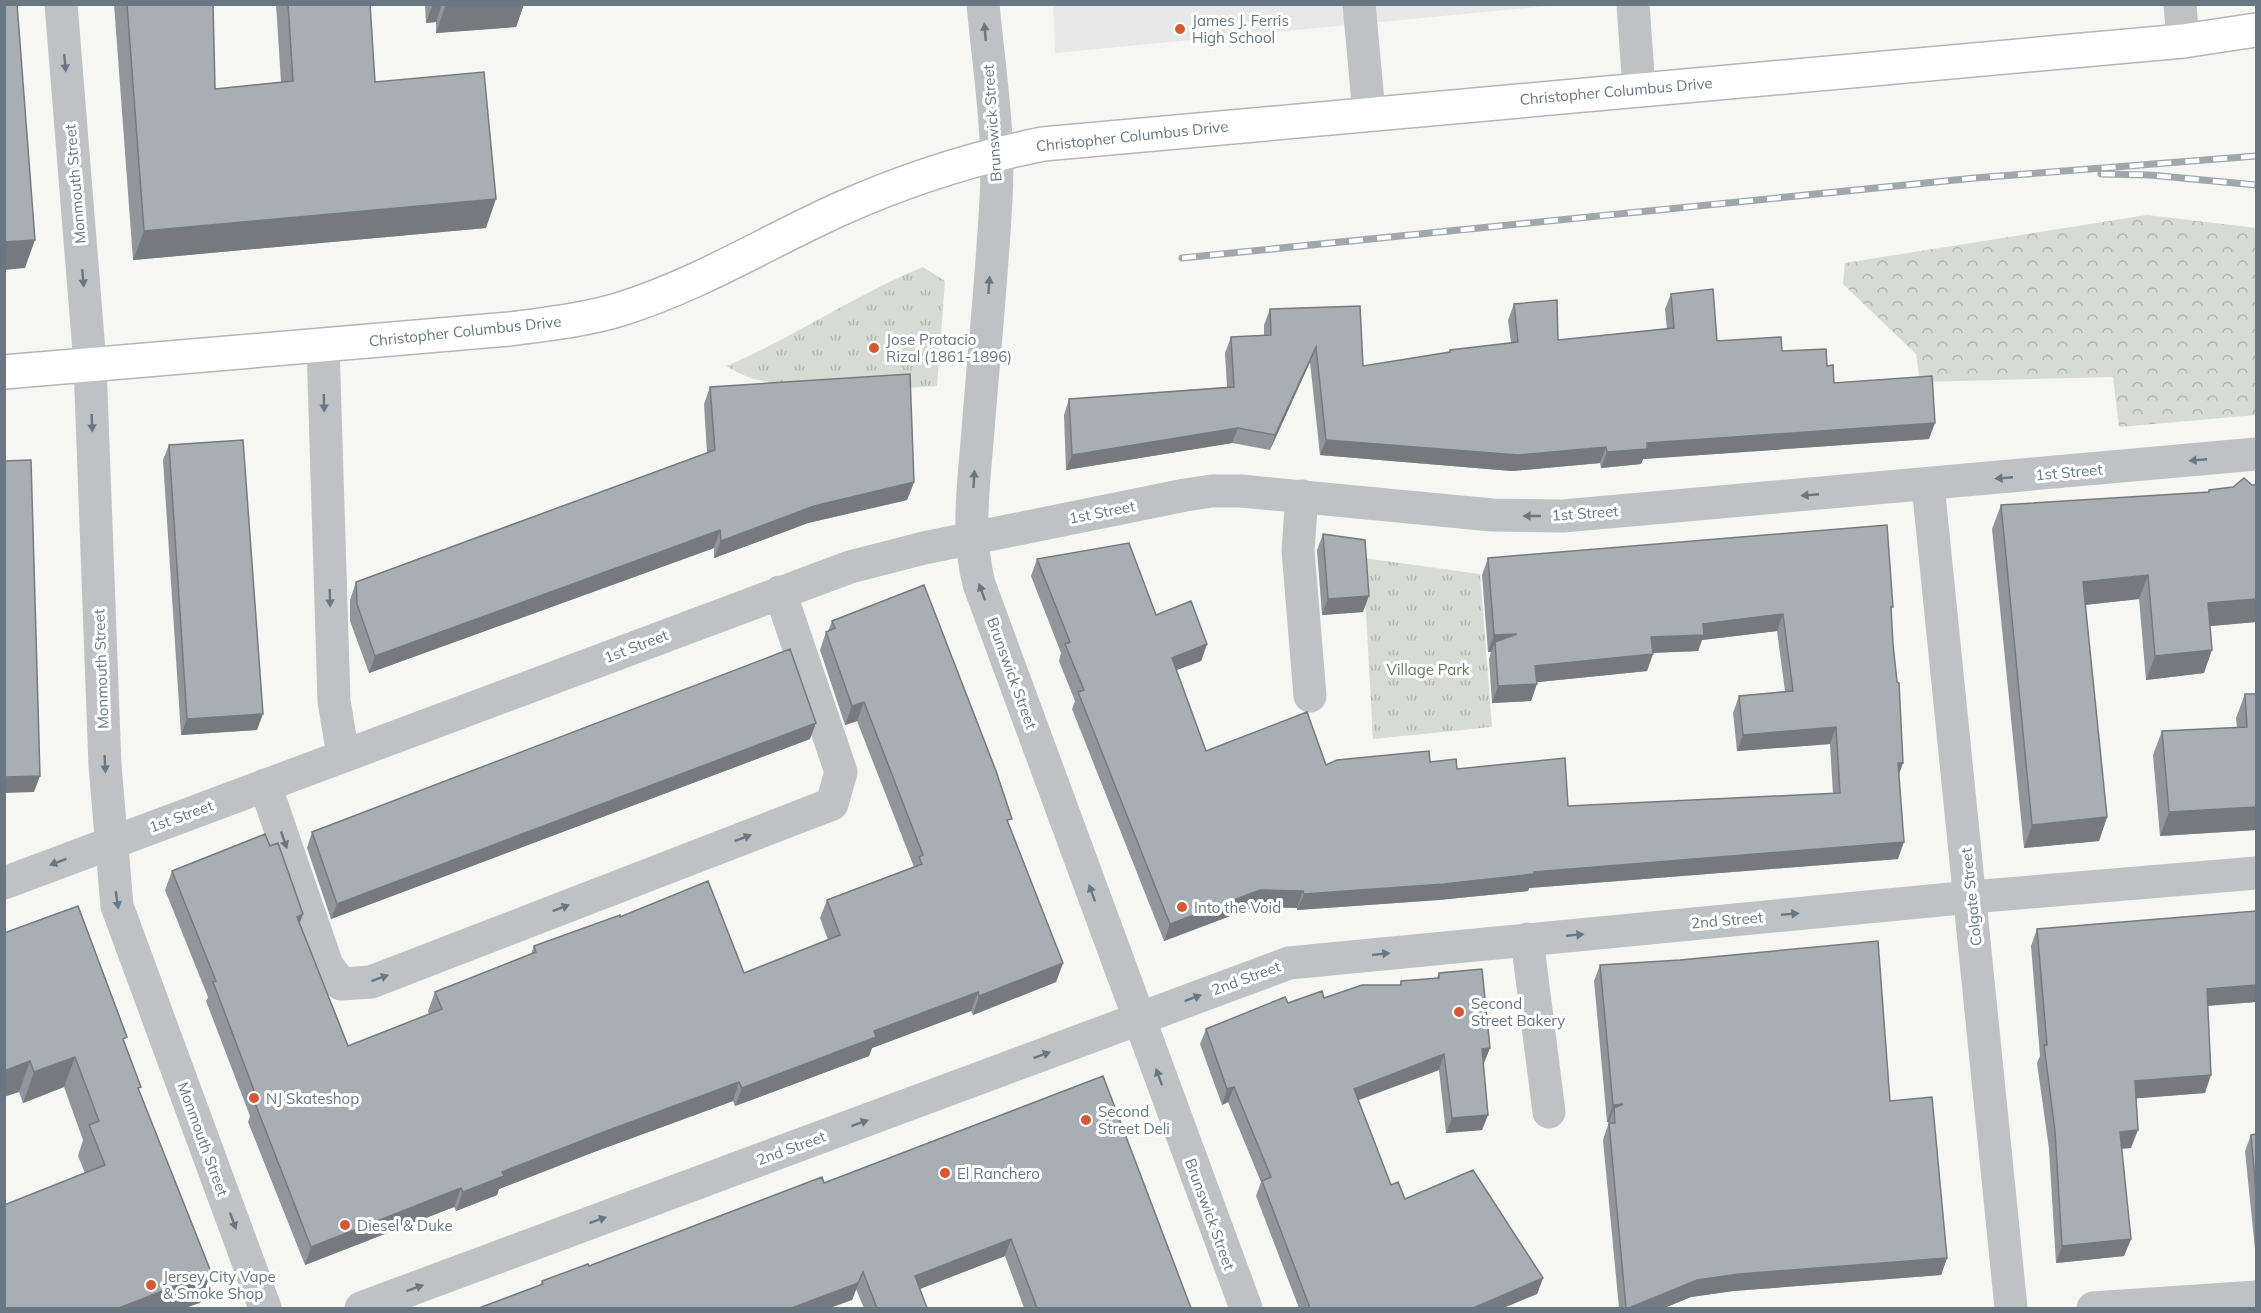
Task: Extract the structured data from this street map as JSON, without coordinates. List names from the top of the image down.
{
  "streets": {
    "main road": ["Christopher Columbus Drive"],
    "street": [
      "Brunswick Street",
      "Monmouth Street",
      "1st Street",
      "Colgate Street",
      "2nd Street"
    ]
  },
  "crossings": [
    ["Christopher Columbus Drive", "Brunswick Street"],
    ["Christopher Columbus Drive", "Monmouth Street"],
    ["Brunswick Street", "1st Street"],
    ["Brunswick Street", "2nd Street"],
    ["Monmouth Street", "1st Street"],
    ["1st Street", "Colgate Street"],
    ["Colgate Street", "2nd Street"]
  ],
  "one_way": ["Brunswick Street", "1st Street", "2nd Street"],
  "parks": ["Village Park"],
  "places": [
    "James J. Ferris High School",
    "Jose Protacio Rizal (1861-1896)",
    "Into the Void",
    "Second Street Bakery",
    "NJ Skateshop",
    "Second Street Deli",
    "El Ranchero",
    "Diesel & Duke",
    "Jersey City Vape & Smoke Shop"
  ]
}
